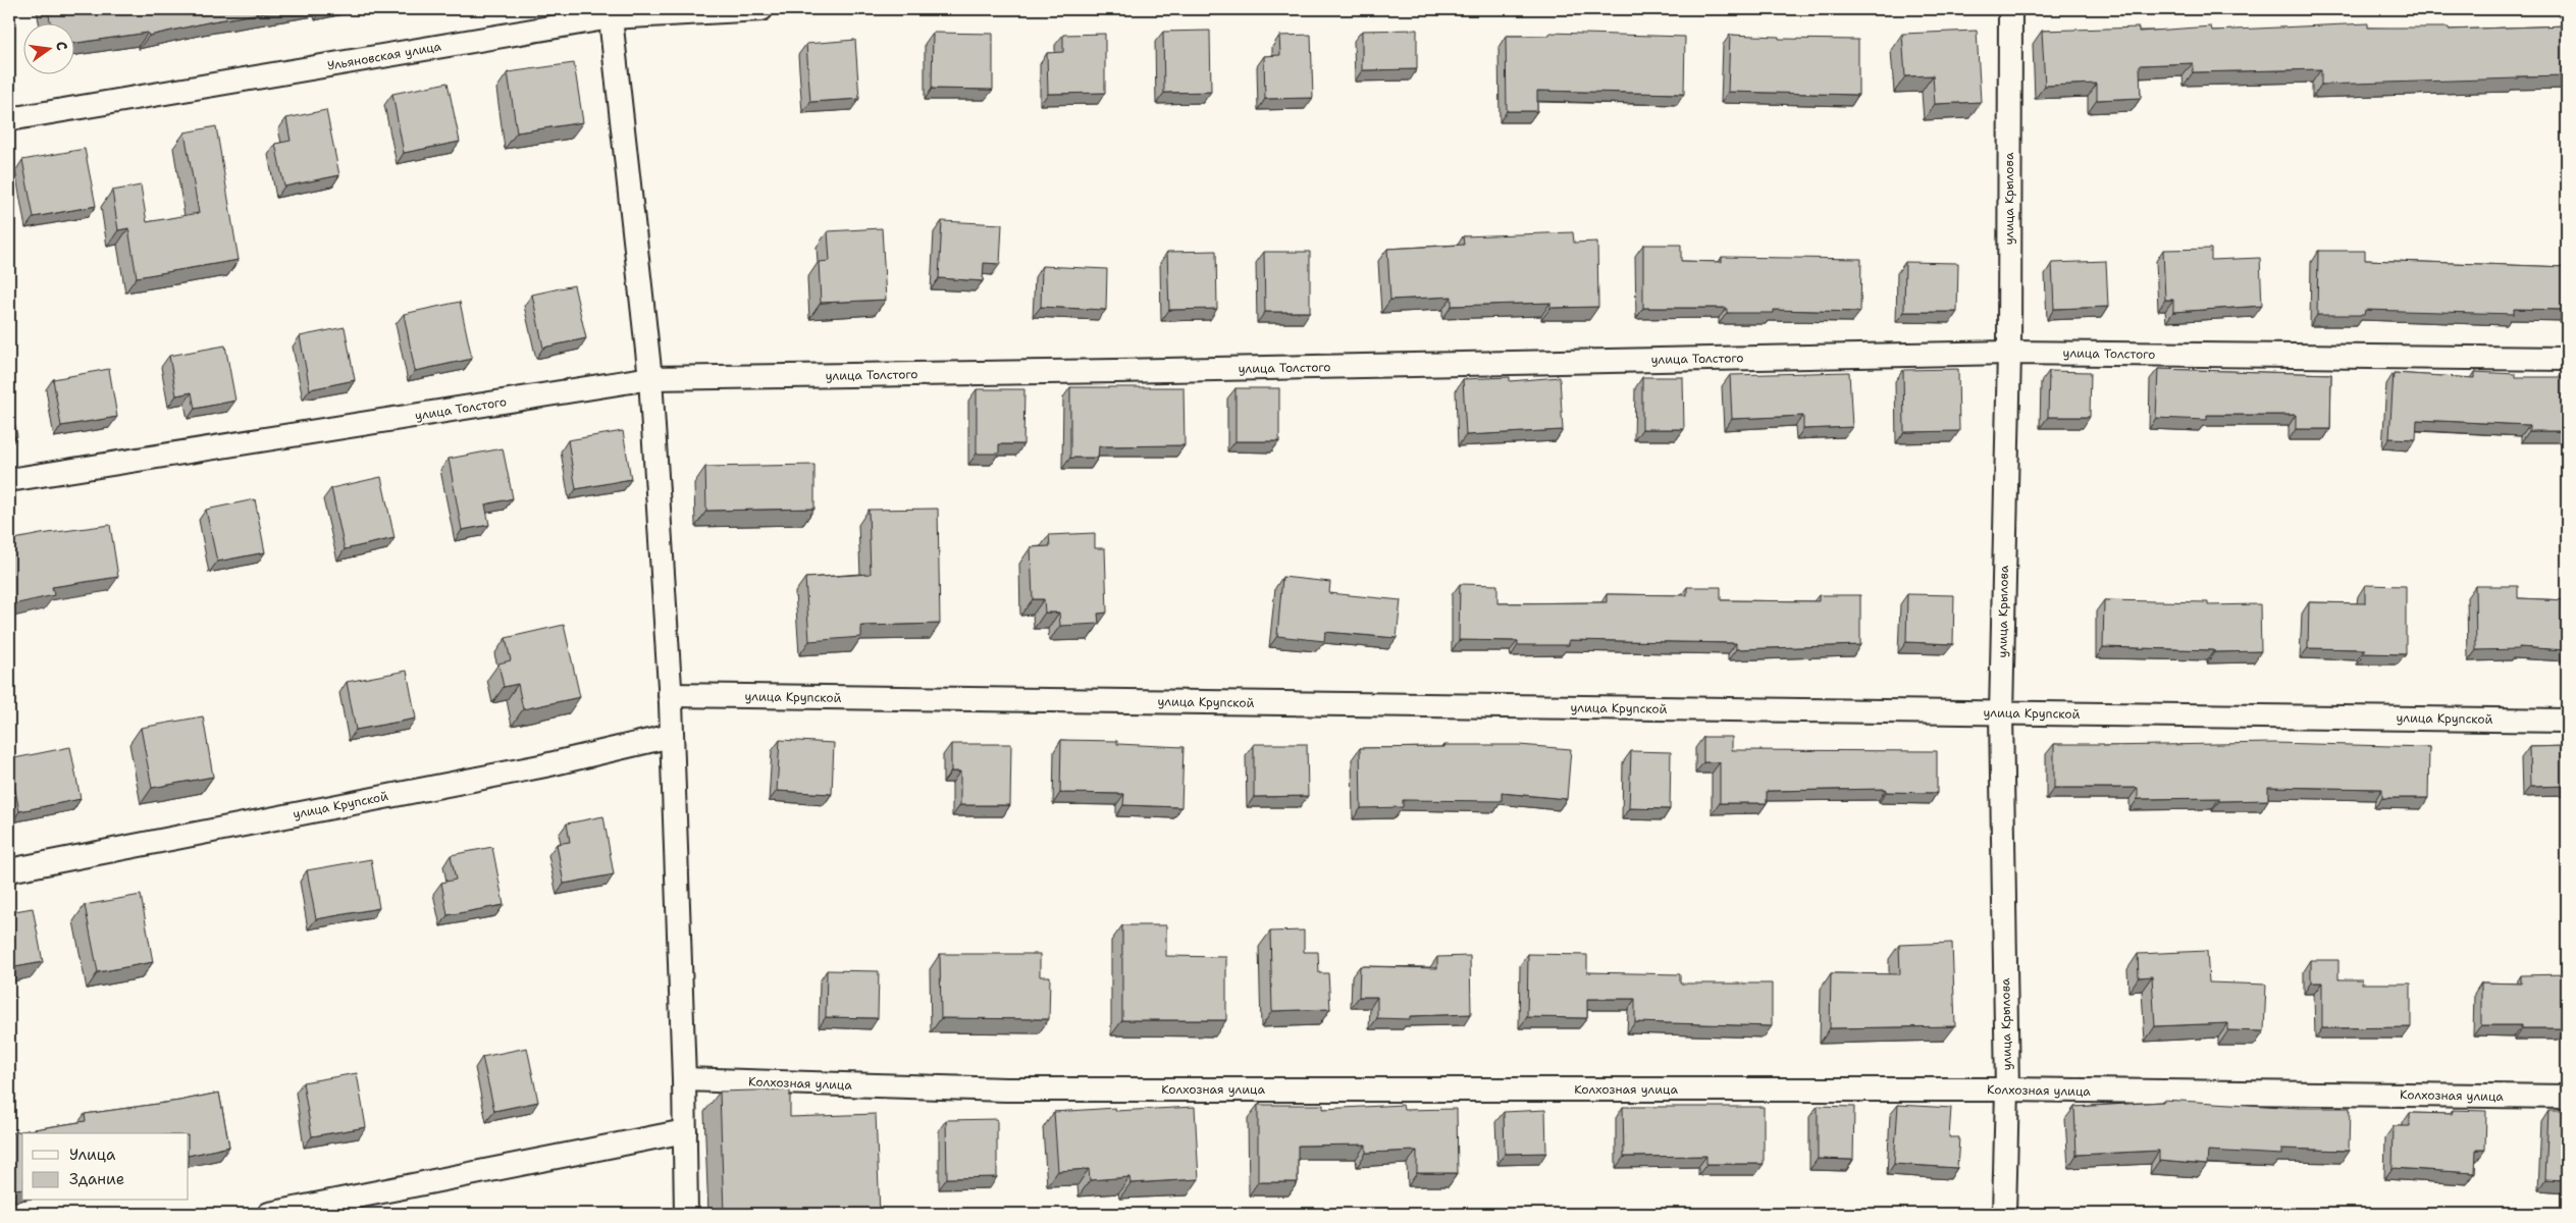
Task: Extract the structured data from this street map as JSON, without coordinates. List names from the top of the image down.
{
  "streets": {
    "street": [
      "Ульяновская улица",
      "улица Крылова",
      "улица Толстого",
      "улица Крупской",
      "Колхозная улица"
    ]
  },
  "crossings": [
    ["улица Крылова", "улица Толстого"],
    ["улица Крылова", "улица Крупской"],
    ["улица Крылова", "Колхозная улица"]
  ],
  "legend": ["Улица", "Здание"],
  "north": "right"
}
